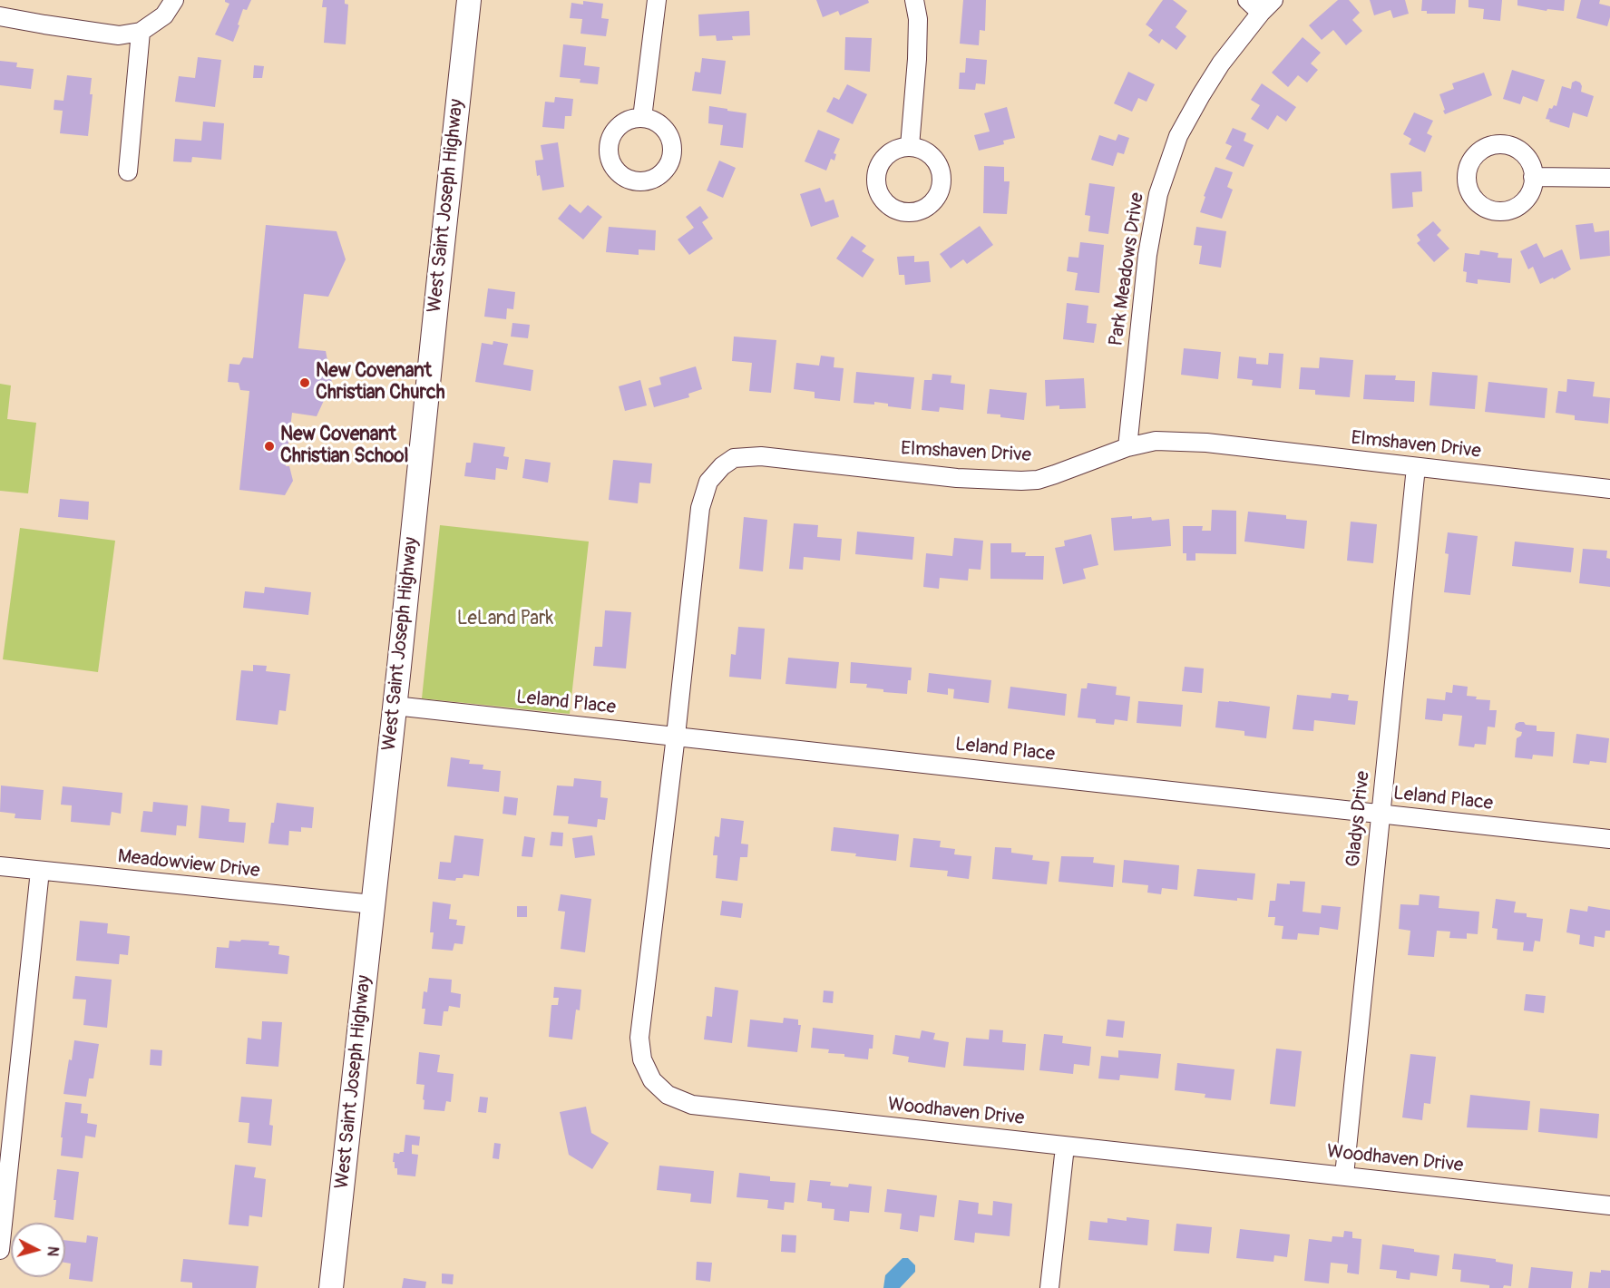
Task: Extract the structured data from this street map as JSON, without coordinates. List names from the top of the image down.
{
  "streets": {
    "street": [
      "West Saint Joseph Highway",
      "Park Meadows Drive",
      "Elmshaven Drive",
      "Leland Place",
      "Gladys Drive",
      "Meadowview Drive",
      "Woodhaven Drive"
    ]
  },
  "crossings": [
    ["West Saint Joseph Highway", "Leland Place"],
    ["West Saint Joseph Highway", "Meadowview Drive"],
    ["Park Meadows Drive", "Elmshaven Drive"],
    ["Elmshaven Drive", "Leland Place"],
    ["Elmshaven Drive", "Gladys Drive"],
    ["Elmshaven Drive", "Woodhaven Drive"],
    ["Leland Place", "Gladys Drive"],
    ["Leland Place", "Woodhaven Drive"],
    ["Gladys Drive", "Woodhaven Drive"]
  ],
  "parks": ["LeLand Park"],
  "places": ["New Covenant Christian Church", "New Covenant Christian School"],
  "north": "right"
}
